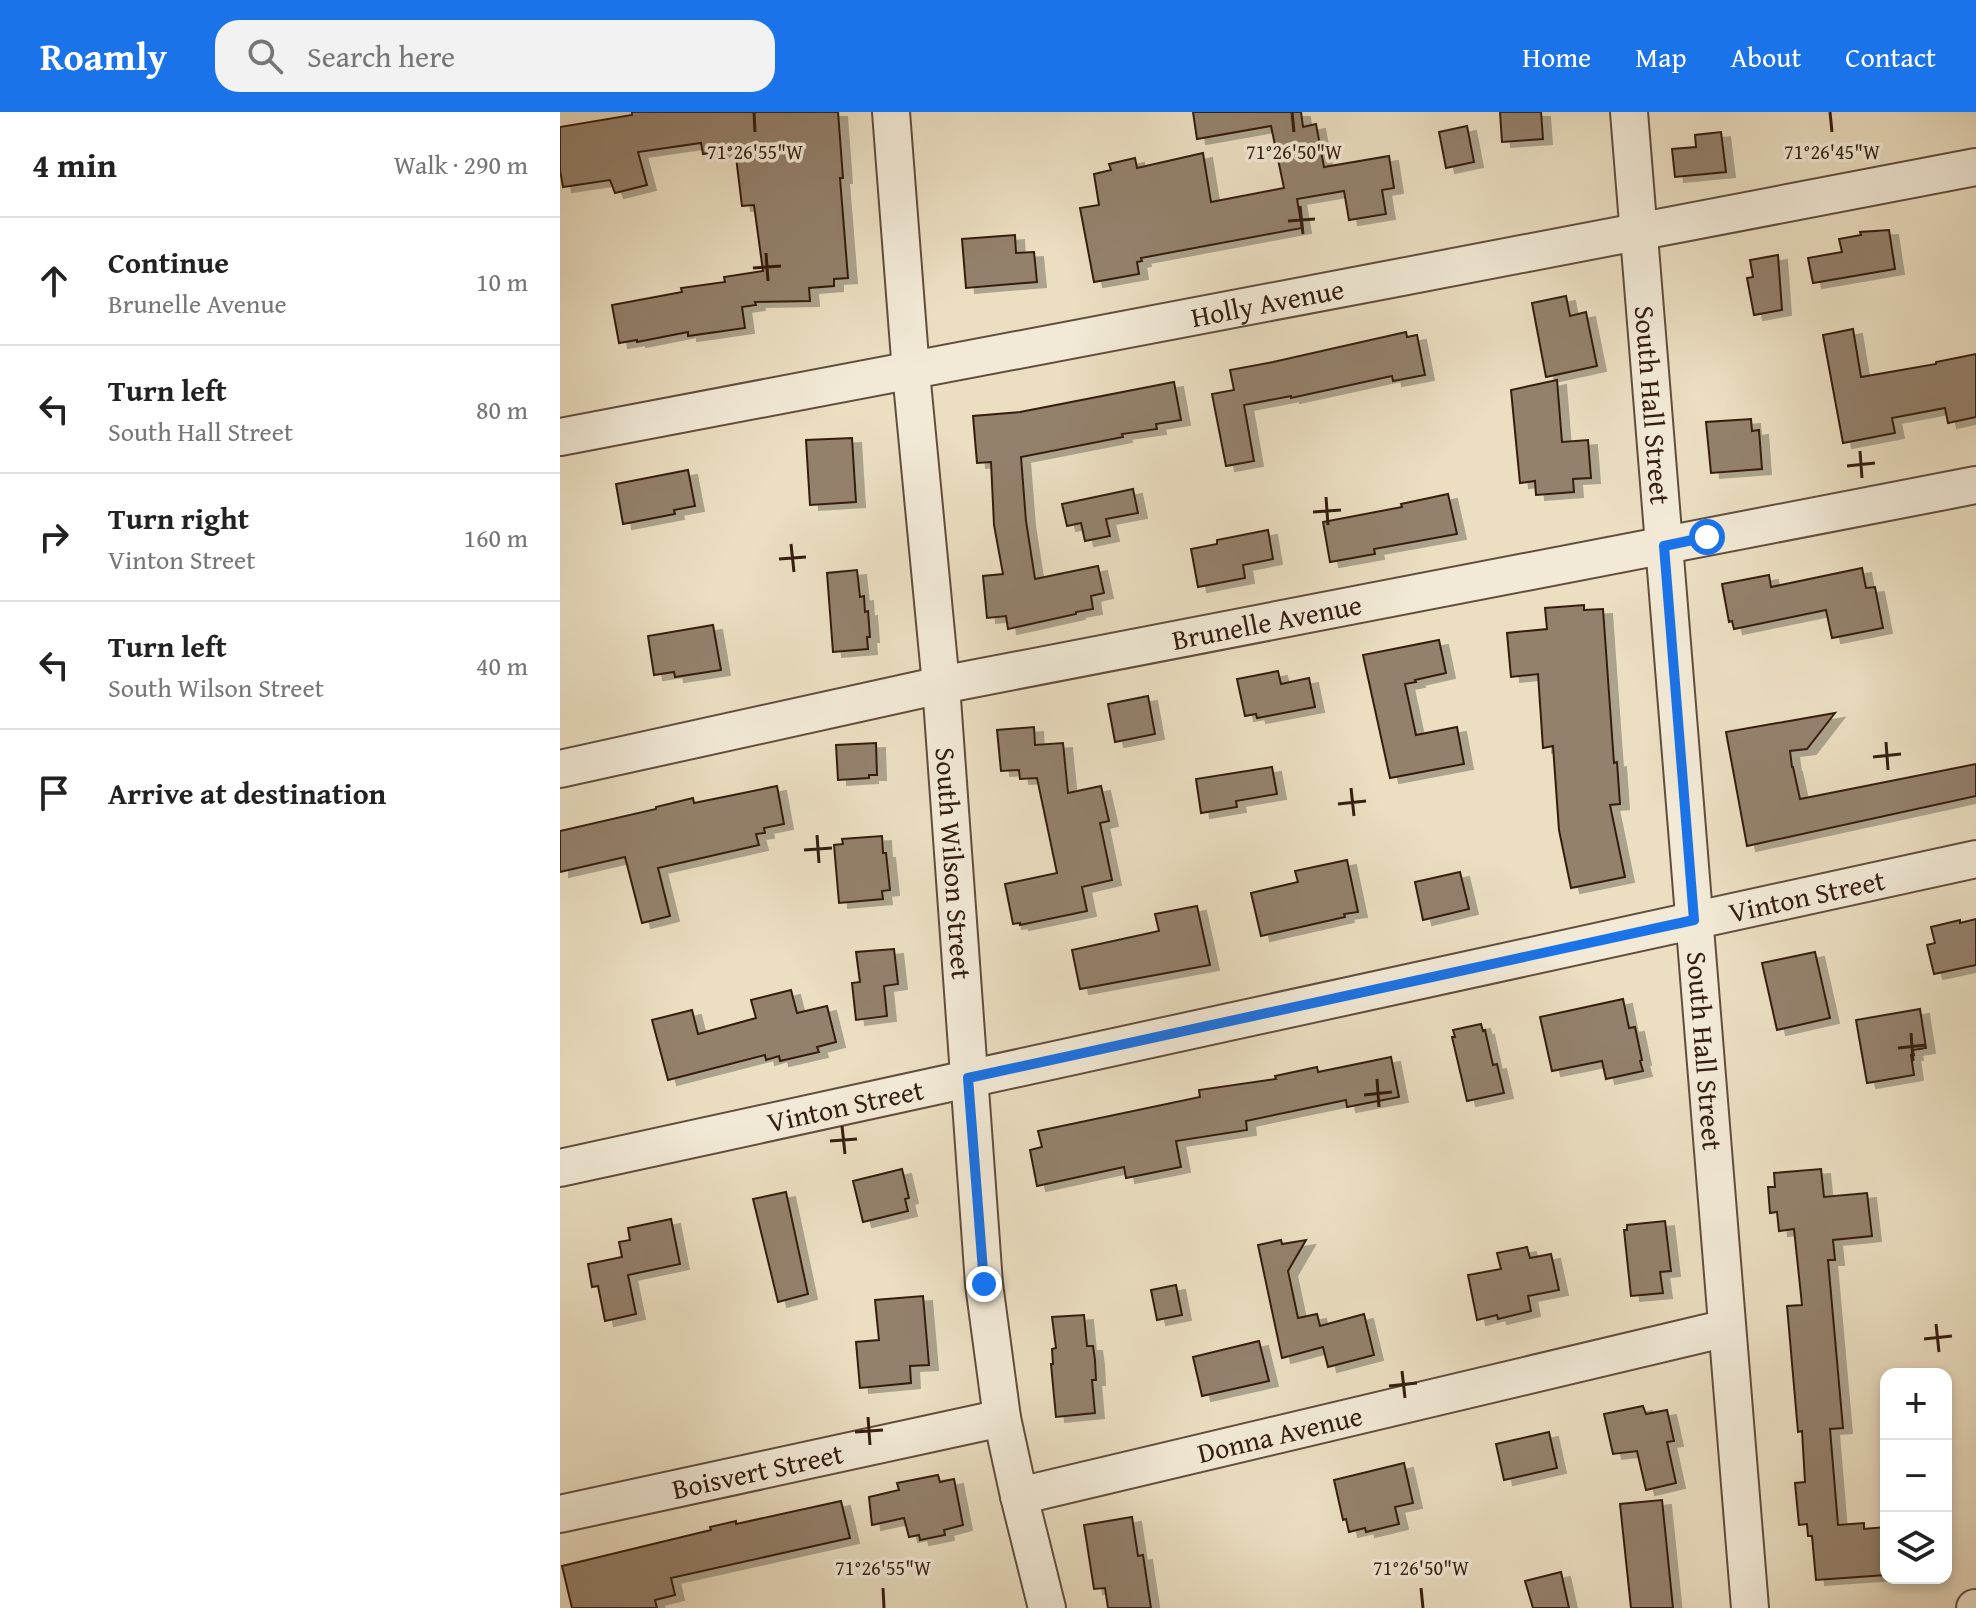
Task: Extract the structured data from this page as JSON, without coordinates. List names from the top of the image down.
{
  "streets": {
    "street": [
      "Holly Avenue",
      "South Hall Street",
      "Brunelle Avenue",
      "South Wilson Street",
      "Vinton Street",
      "Donna Avenue",
      "Boisvert Street"
    ]
  },
  "crossings": [
    ["Holly Avenue", "South Hall Street"],
    ["Holly Avenue", "South Wilson Street"],
    ["South Hall Street", "Brunelle Avenue"],
    ["South Hall Street", "Vinton Street"],
    ["South Hall Street", "Donna Avenue"],
    ["Brunelle Avenue", "South Wilson Street"],
    ["South Wilson Street", "Vinton Street"],
    ["South Wilson Street", "Donna Avenue"],
    ["South Wilson Street", "Boisvert Street"]
  ],
  "page": {
    "header": "Roamly",
    "search": "Search here",
    "nav": [
      "Home",
      "Map",
      "About",
      "Contact"
    ],
    "heading": ["4 min", "Walk · 290 m"],
    "list": [
      ["Continue", "Brunelle Avenue", "10 m"],
      ["Turn left", "South Hall Street", "80 m"],
      ["Turn right", "Vinton Street", "160 m"],
      ["Turn left", "South Wilson Street", "40 m"],
      "Arrive at destination"
    ],
    "map_buttons": ["+", "−"]
  },
  "coordinates": ["71°26'55\"W", "71°26'50\"W", "71°26'45\"W"]
}
